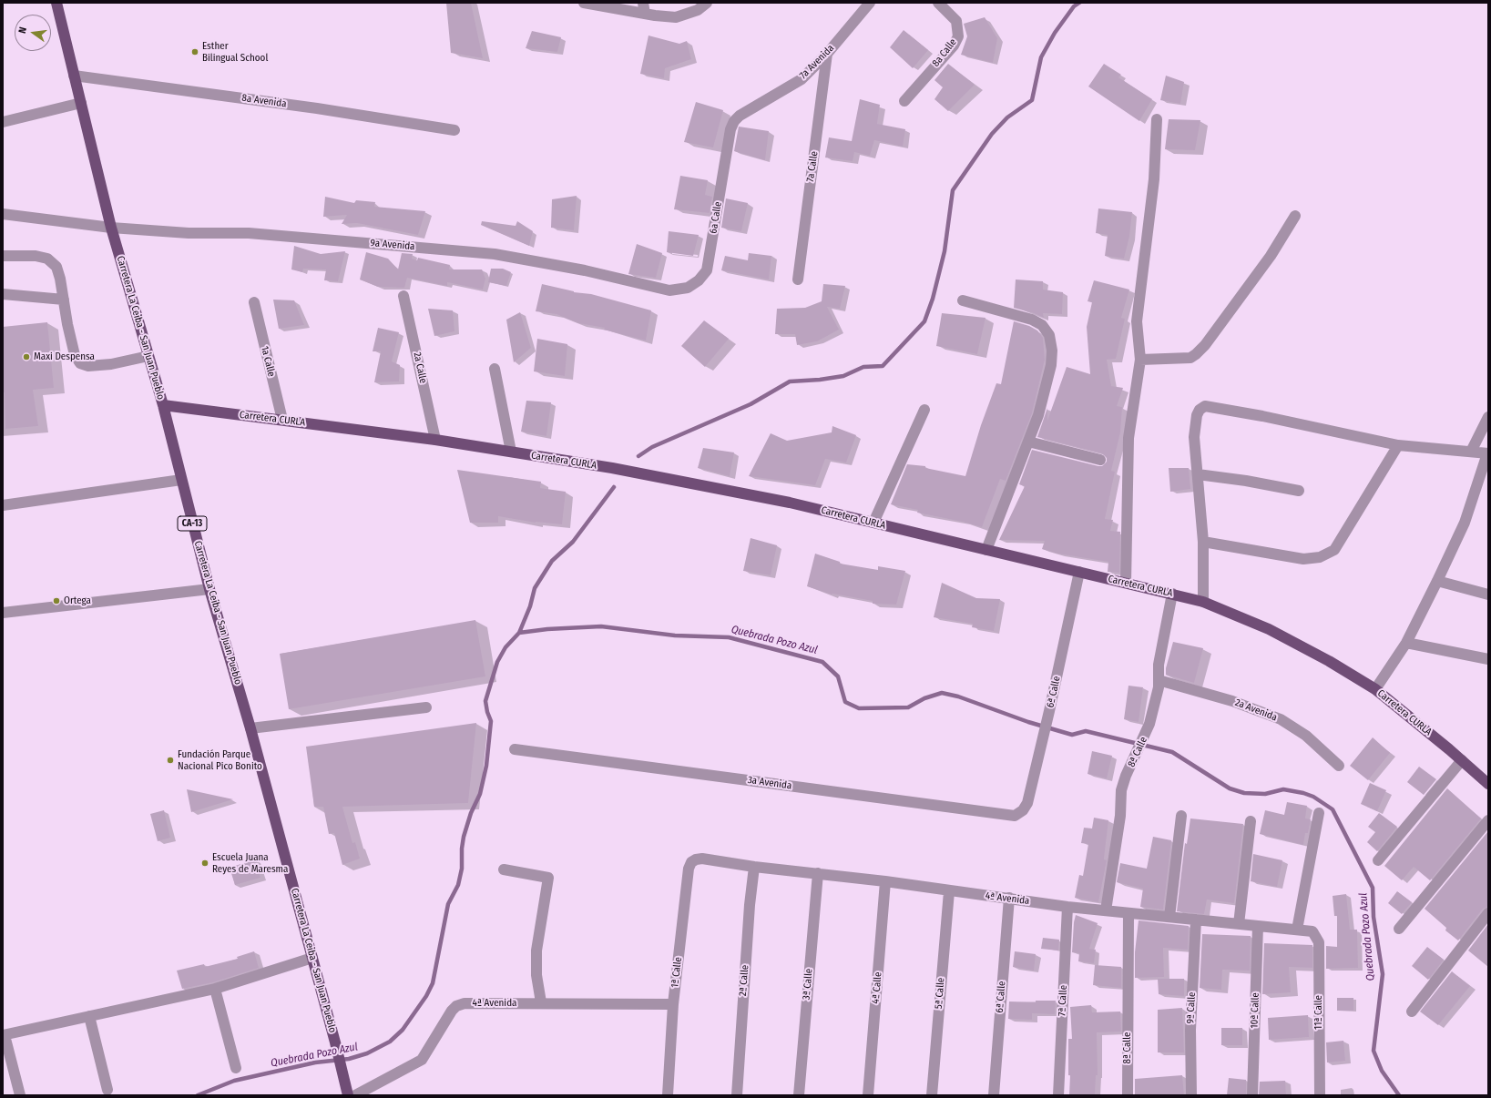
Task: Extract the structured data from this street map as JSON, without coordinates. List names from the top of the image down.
{
  "streets": {
    "main road": ["Carretera La Ceiba - San Juan Pueblo", "Carretera CURLA", "CA-13"],
    "street": [
      "8a Calle",
      "7a Avenida",
      "8a Avenida",
      "7a Calle",
      "6a Calle",
      "9a Avenida",
      "1a Calle",
      "2a Calle",
      "6ª Calle",
      "2a Avenida",
      "8ª Calle",
      "3a Avenida",
      "4ª Avenida",
      "1ª Calle",
      "2ª Calle",
      "3ª Calle",
      "4ª Calle",
      "5ª Calle",
      "7ª Calle",
      "9ª Calle",
      "10ª Calle",
      "11ª Calle"
    ]
  },
  "crossings": [
    ["7a Avenida", "7a Calle"],
    ["7a Avenida", "6a Calle"],
    ["8a Avenida", "Carretera La Ceiba - San Juan Pueblo"],
    ["6a Calle", "9a Avenida"],
    ["9a Avenida", "Carretera La Ceiba - San Juan Pueblo"],
    ["Carretera La Ceiba - San Juan Pueblo", "Carretera CURLA"],
    ["1a Calle", "Carretera CURLA"],
    ["2a Calle", "Carretera CURLA"],
    ["Carretera CURLA", "6ª Calle"],
    ["Carretera CURLA", "8ª Calle"],
    ["6ª Calle", "3a Avenida"],
    ["6ª Calle", "4ª Avenida"],
    ["2a Avenida", "8ª Calle"],
    ["8ª Calle", "4ª Avenida"],
    ["4ª Avenida", "1ª Calle"],
    ["4ª Avenida", "2ª Calle"],
    ["4ª Avenida", "3ª Calle"],
    ["4ª Avenida", "4ª Calle"],
    ["4ª Avenida", "5ª Calle"],
    ["4ª Avenida", "7ª Calle"],
    ["4ª Avenida", "9ª Calle"],
    ["4ª Avenida", "10ª Calle"],
    ["4ª Avenida", "11ª Calle"]
  ],
  "water": ["Quebrada Pozo Azul"],
  "places": [
    "Esther Bilingual School",
    "Maxi Despensa",
    "Ortega",
    "Fundación Parque Nacional Pico Bonito",
    "Escuela Juana Reyes de Maresma"
  ],
  "north": "left"
}
